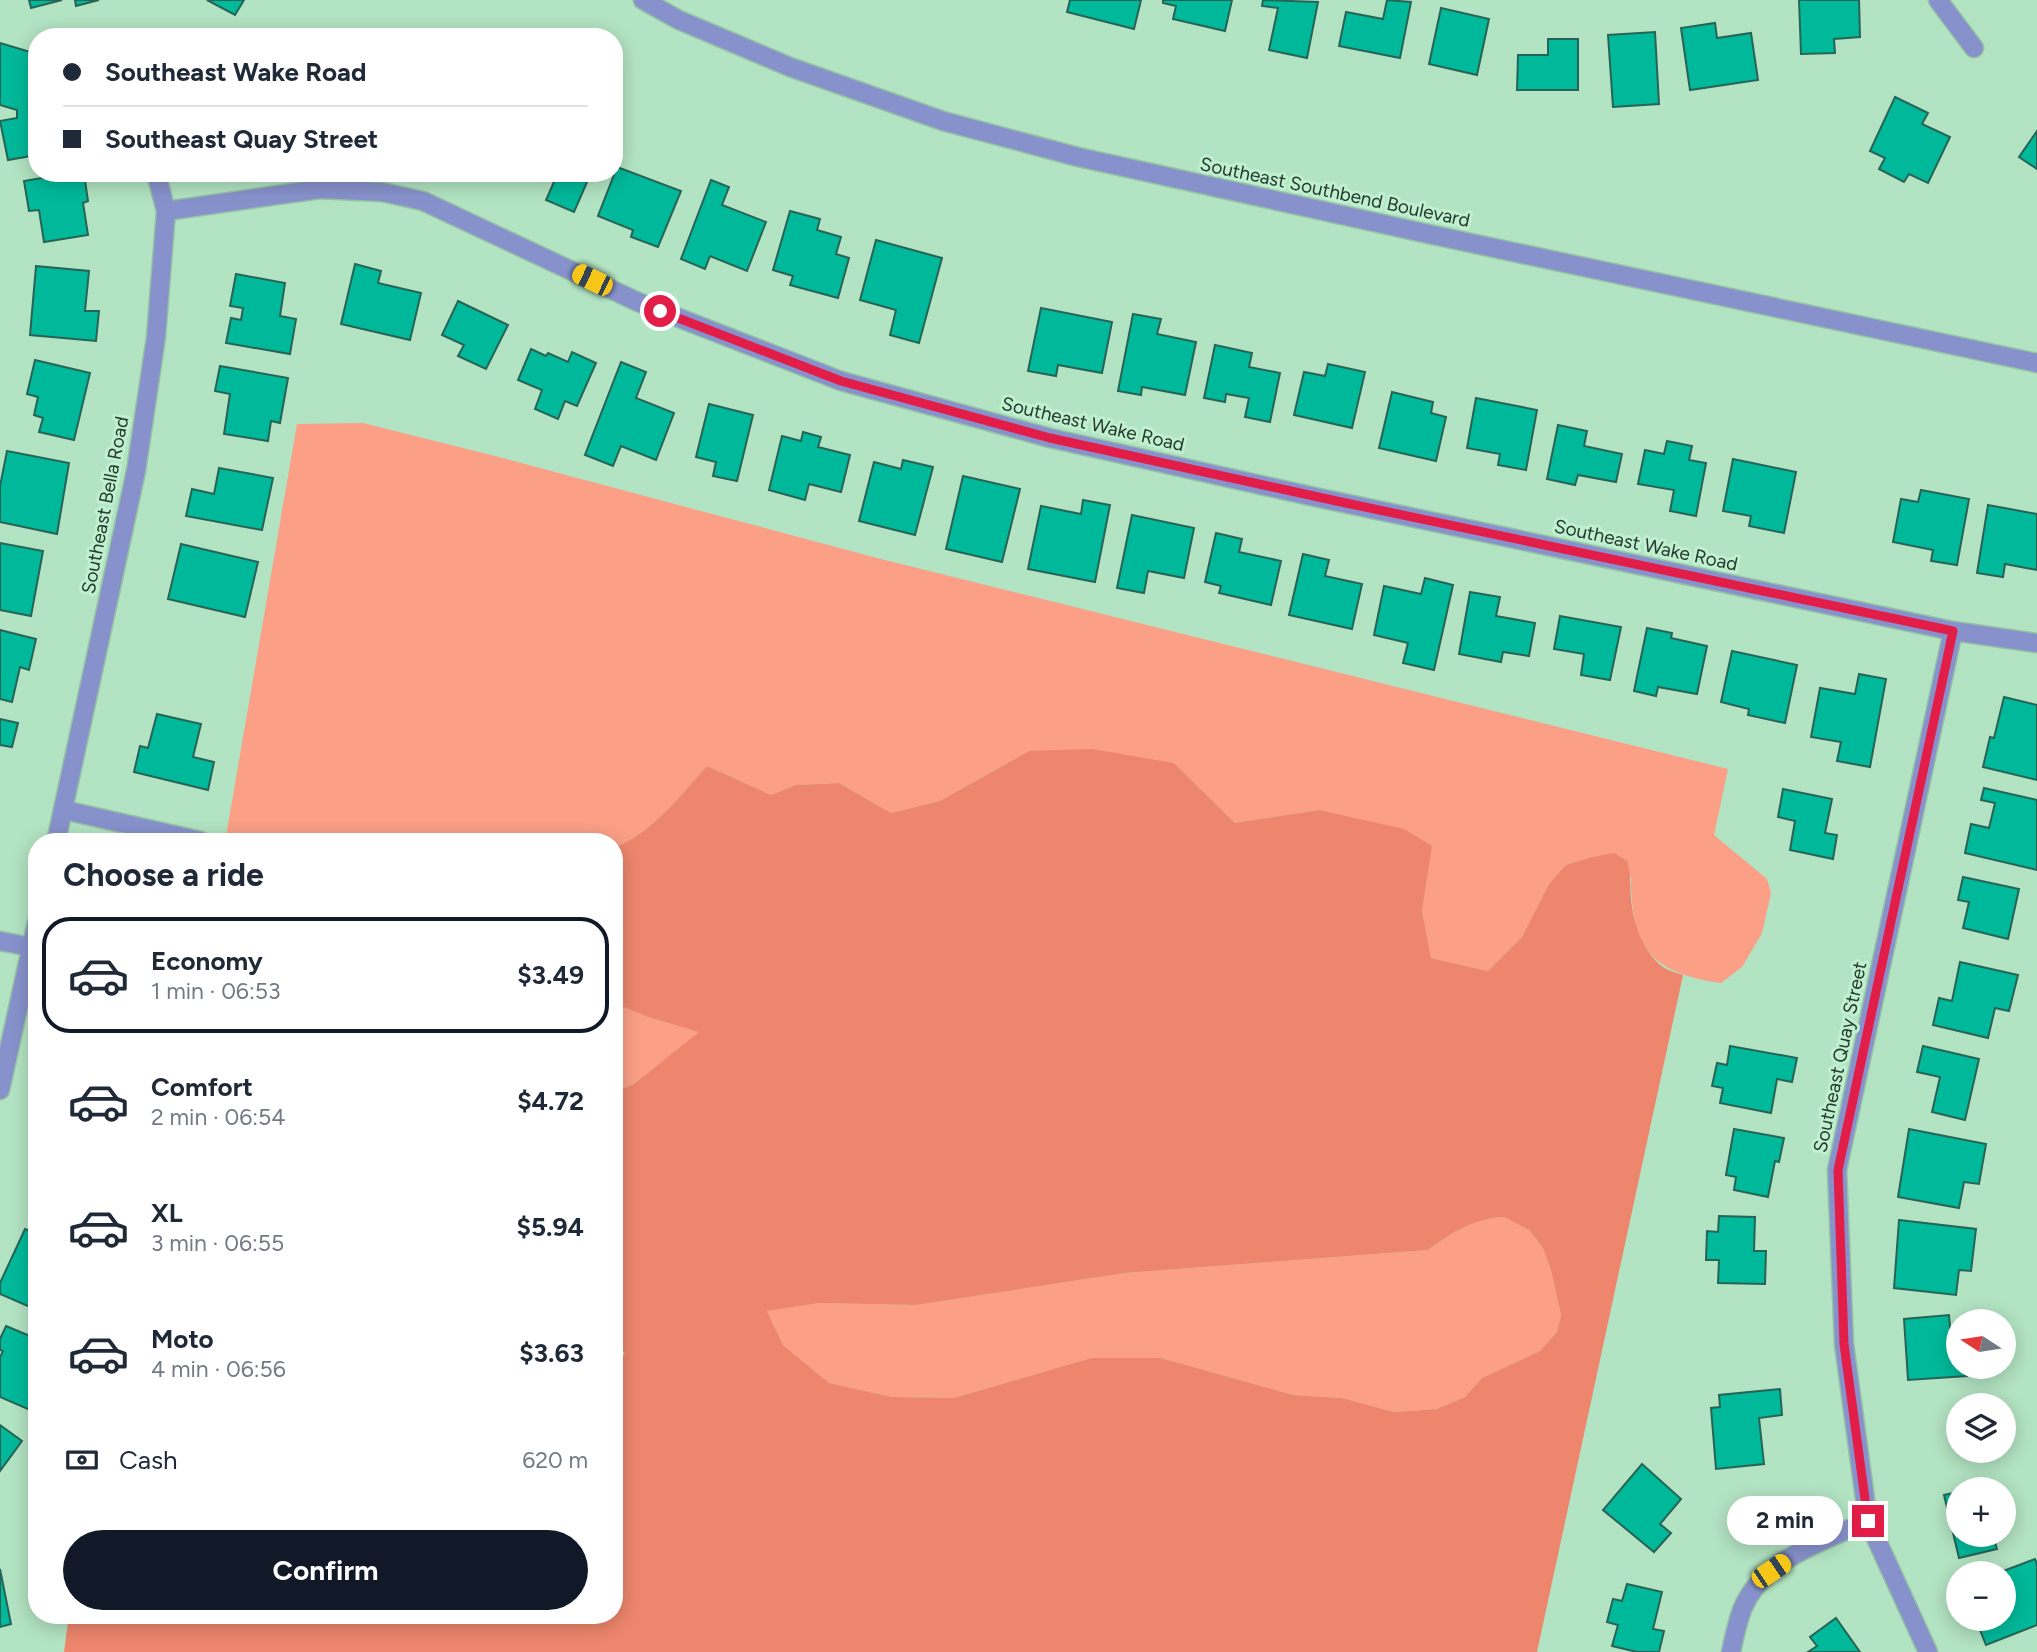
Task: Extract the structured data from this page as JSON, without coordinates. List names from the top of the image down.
{
  "streets": {
    "street": [
      "Southeast Southbend Boulevard",
      "Southeast Wake Road",
      "Southeast Bella Road",
      "Southeast Quay Street"
    ]
  },
  "crossings": [
    ["Southeast Wake Road", "Southeast Bella Road"],
    ["Southeast Wake Road", "Southeast Quay Street"]
  ],
  "north": "left",
  "page": {
    "banner": ["Southeast Wake Road", "Southeast Quay Street"],
    "heading": "Choose a ride",
    "list": [
      {
        "name": "Economy",
        "note": "1 min · 06:53",
        "value": "$3.49"
      },
      {
        "name": "Comfort",
        "note": "2 min · 06:54",
        "value": "$4.72"
      },
      {
        "name": "XL",
        "note": "3 min · 06:55",
        "value": "$5.94"
      },
      {
        "name": "Moto",
        "note": "4 min · 06:56",
        "value": "$3.63"
      }
    ],
    "map_buttons": ["+", "−"],
    "pay": ["Cash", "620 m"],
    "bubble": "2 min",
    "buttons": "Confirm"
  }
}
